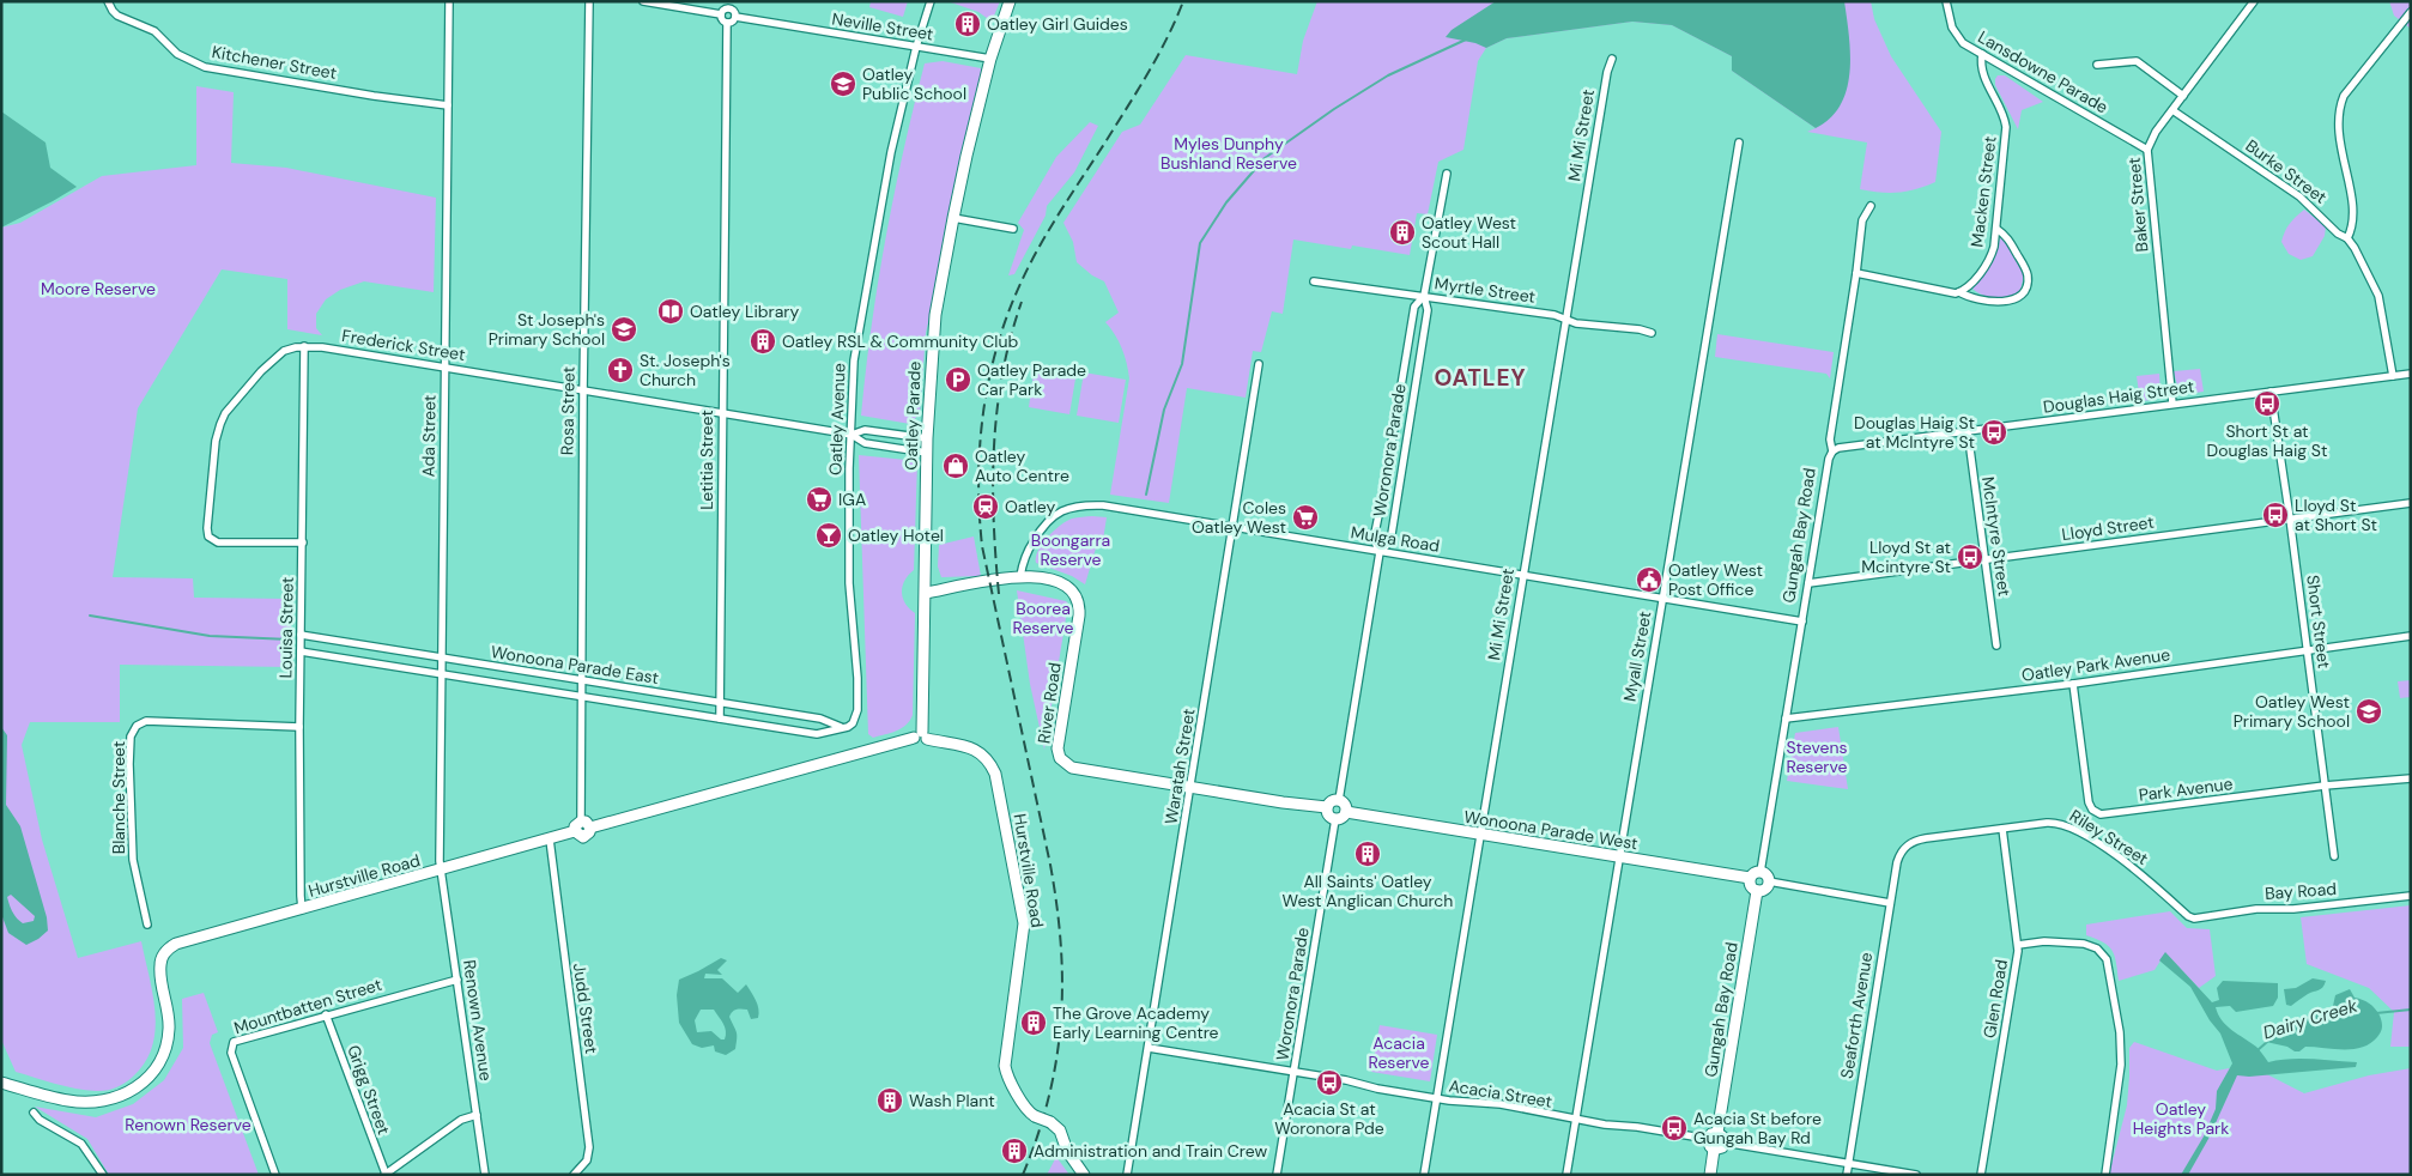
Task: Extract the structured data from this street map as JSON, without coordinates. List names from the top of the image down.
{
  "streets": {
    "street": [
      "Neville Street",
      "Kitchener Street",
      "Lansdowne Parade",
      "Mi Mi Street",
      "Burke Street",
      "Macken Street",
      "Baker Street",
      "Myrtle Street",
      "Frederick Street",
      "Douglas Haig Street",
      "Rosa Street",
      "Oatley Parade",
      "Oatley Avenue",
      "Ada Street",
      "Woronora Parade",
      "Letitia Street",
      "Lloyd Street",
      "Gungah Bay Road",
      "McIntyre Street",
      "Mulga Road",
      "Short Street",
      "Louisa Street",
      "Myall Street",
      "Wonoona Parade East",
      "Oatley Park Avenue",
      "River Road",
      "Waratah Street",
      "Park Avenue",
      "Blanche Street",
      "Wonoona Parade West",
      "Riley Street",
      "Hurstville Road",
      "Bay Road",
      "Glen Road",
      "Mountbatten Street",
      "Judd Street",
      "Seaforth Avenue",
      "Renown Avenue",
      "Grigg Street",
      "Acacia Street"
    ]
  },
  "crossings": [
    ["Neville Street", "Oatley Parade"],
    ["Neville Street", "Oatley Avenue"],
    ["Neville Street", "Letitia Street"],
    ["Kitchener Street", "Ada Street"],
    ["Lansdowne Parade", "Macken Street"],
    ["Lansdowne Parade", "Baker Street"],
    ["Mi Mi Street", "Myrtle Street"],
    ["Mi Mi Street", "Mulga Road"],
    ["Mi Mi Street", "Wonoona Parade West"],
    ["Mi Mi Street", "Acacia Street"],
    ["Burke Street", "Baker Street"],
    ["Burke Street", "Douglas Haig Street"],
    ["Baker Street", "Douglas Haig Street"],
    ["Myrtle Street", "Woronora Parade"],
    ["Frederick Street", "Rosa Street"],
    ["Frederick Street", "Oatley Parade"],
    ["Frederick Street", "Oatley Avenue"],
    ["Frederick Street", "Ada Street"],
    ["Frederick Street", "Letitia Street"],
    ["Frederick Street", "Louisa Street"],
    ["Douglas Haig Street", "Gungah Bay Road"],
    ["Douglas Haig Street", "McIntyre Street"],
    ["Douglas Haig Street", "Short Street"],
    ["Rosa Street", "Wonoona Parade East"],
    ["Rosa Street", "Hurstville Road"],
    ["Oatley Parade", "River Road"],
    ["Oatley Parade", "Hurstville Road"],
    ["Oatley Avenue", "Wonoona Parade East"],
    ["Ada Street", "Wonoona Parade East"],
    ["Ada Street", "Hurstville Road"],
    ["Ada Street", "Renown Avenue"],
    ["Woronora Parade", "Mulga Road"],
    ["Woronora Parade", "Wonoona Parade West"],
    ["Woronora Parade", "Acacia Street"],
    ["Letitia Street", "Wonoona Parade East"],
    ["Lloyd Street", "Gungah Bay Road"],
    ["Lloyd Street", "McIntyre Street"],
    ["Lloyd Street", "Short Street"],
    ["Gungah Bay Road", "Mulga Road"],
    ["Gungah Bay Road", "Oatley Park Avenue"],
    ["Gungah Bay Road", "Wonoona Parade West"],
    ["Gungah Bay Road", "Acacia Street"],
    ["Mulga Road", "Myall Street"],
    ["Mulga Road", "River Road"],
    ["Mulga Road", "Waratah Street"],
    ["Short Street", "Oatley Park Avenue"],
    ["Short Street", "Park Avenue"],
    ["Louisa Street", "Wonoona Parade East"],
    ["Louisa Street", "Blanche Street"],
    ["Louisa Street", "Hurstville Road"],
    ["Myall Street", "Wonoona Parade West"],
    ["Myall Street", "Acacia Street"],
    ["Oatley Park Avenue", "Park Avenue"],
    ["River Road", "Waratah Street"],
    ["Waratah Street", "Acacia Street"],
    ["Riley Street", "Bay Road"],
    ["Riley Street", "Glen Road"],
    ["Riley Street", "Seaforth Avenue"],
    ["Hurstville Road", "Judd Street"],
    ["Hurstville Road", "Renown Avenue"],
    ["Mountbatten Street", "Renown Avenue"],
    ["Mountbatten Street", "Grigg Street"],
    ["Seaforth Avenue", "Acacia Street"]
  ],
  "districts": ["OATLEY"],
  "water": ["Dairy Creek"],
  "parks": [
    "Myles Dunphy Bushland Reserve",
    "Moore Reserve",
    "Boongarra Reserve",
    "Boorea Reserve",
    "Stevens Reserve",
    "Acacia Reserve",
    "Oatley Heights Park",
    "Renown Reserve"
  ],
  "places": {
    "building": [
      "Oatley Girl Guides",
      "Oatley West Scout Hall",
      "Oatley RSL & Community Club",
      "All Saints' Oatley West Anglican Church",
      "The Grove Academy Early Learning Centre",
      "Wash Plant",
      "Administration and Train Crew"
    ],
    "school or university": ["Oatley Public School", "St Joseph's Primary School", "Oatley West Primary School"],
    "library": ["Oatley Library"],
    "church": ["St. Joseph's Church"],
    "parking": ["Oatley Parade Car Park"],
    "bus stop": [
      "Short St at Douglas Haig St",
      "Douglas Haig St at McIntyre St",
      "Lloyd St at Short St",
      "Lloyd St at Mcintyre St",
      "Acacia St at Woronora Pde",
      "Acacia St before Gungah Bay Rd"
    ],
    "shop": ["Oatley Auto Centre"],
    "supermarket": ["IGA", "Coles Oatley West"],
    "station": ["Oatley"],
    "bar": ["Oatley Hotel"],
    "public building": ["Oatley West Post Office"]
  }
}
